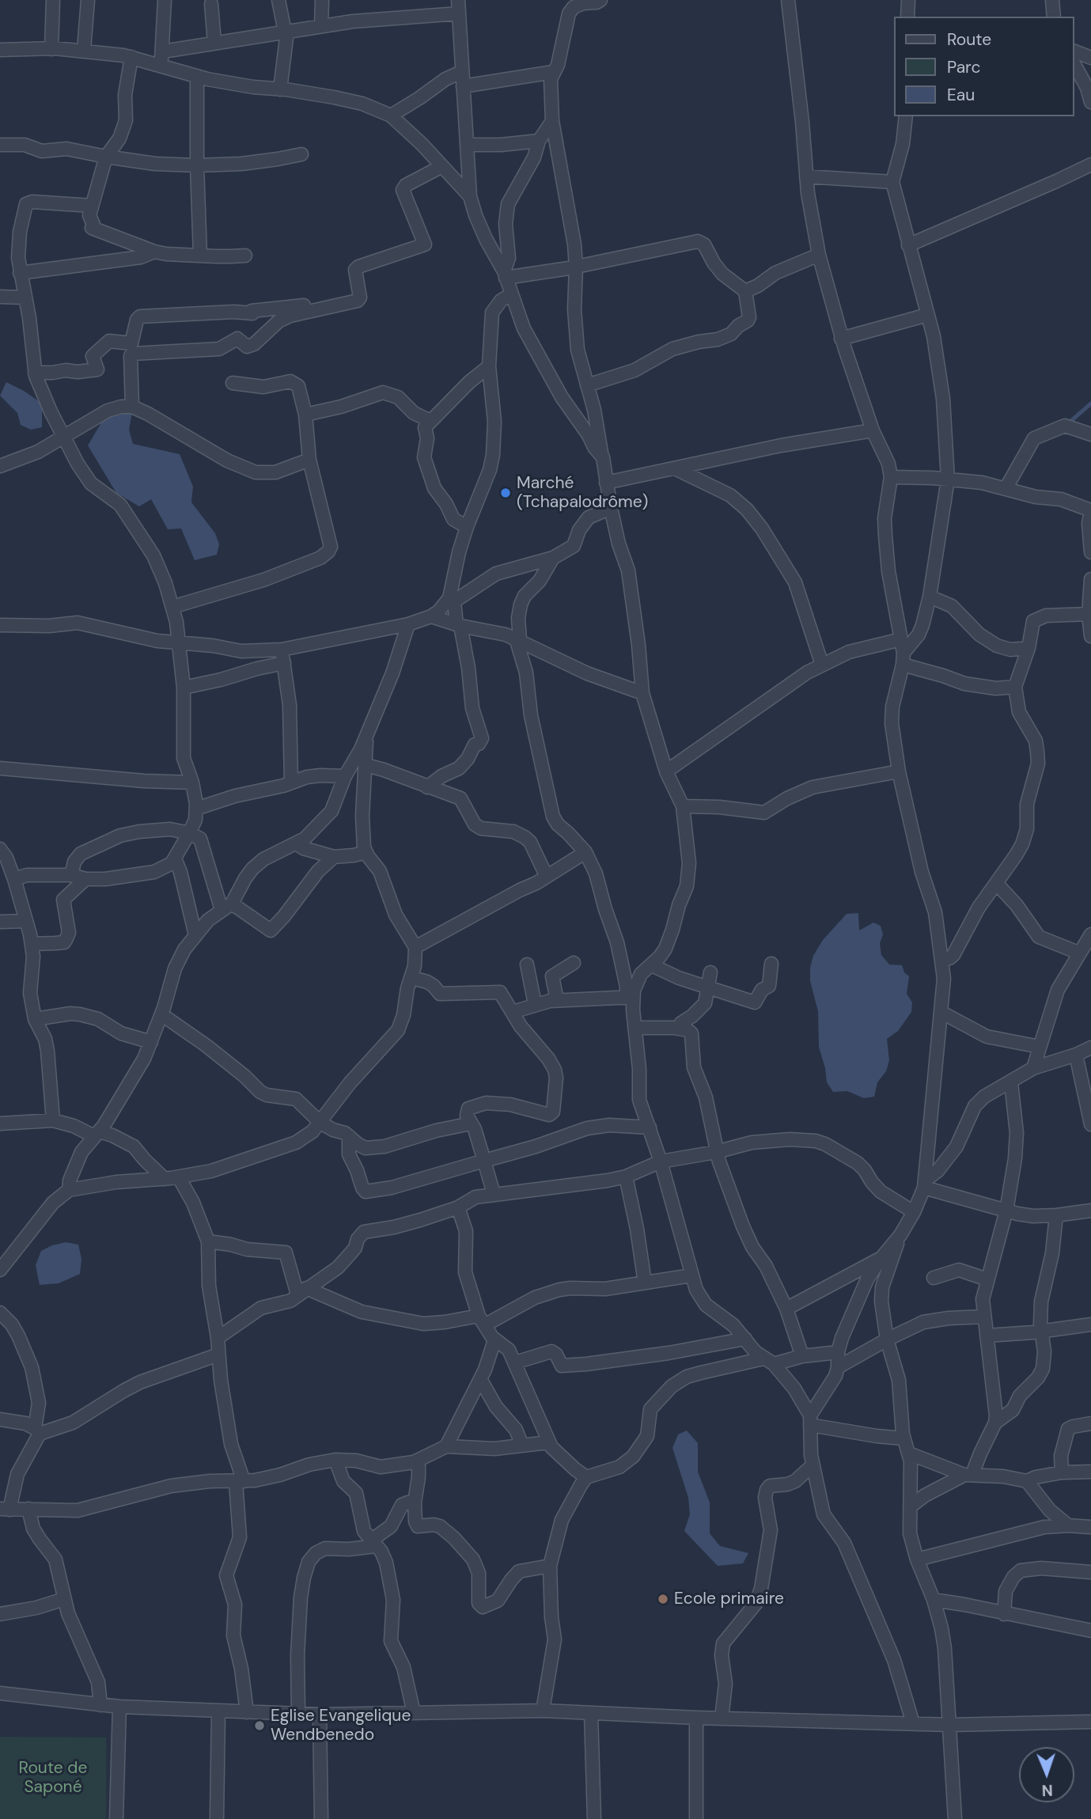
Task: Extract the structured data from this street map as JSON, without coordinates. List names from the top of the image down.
{
  "parks": ["Route de Saponé"],
  "places": ["Marché (Tchapalodrôme)", "Ecole primaire", "Eglise Evangelique Wendbenedo"],
  "legend": ["Route", "Parc", "Eau"],
  "north": "bottom"
}
